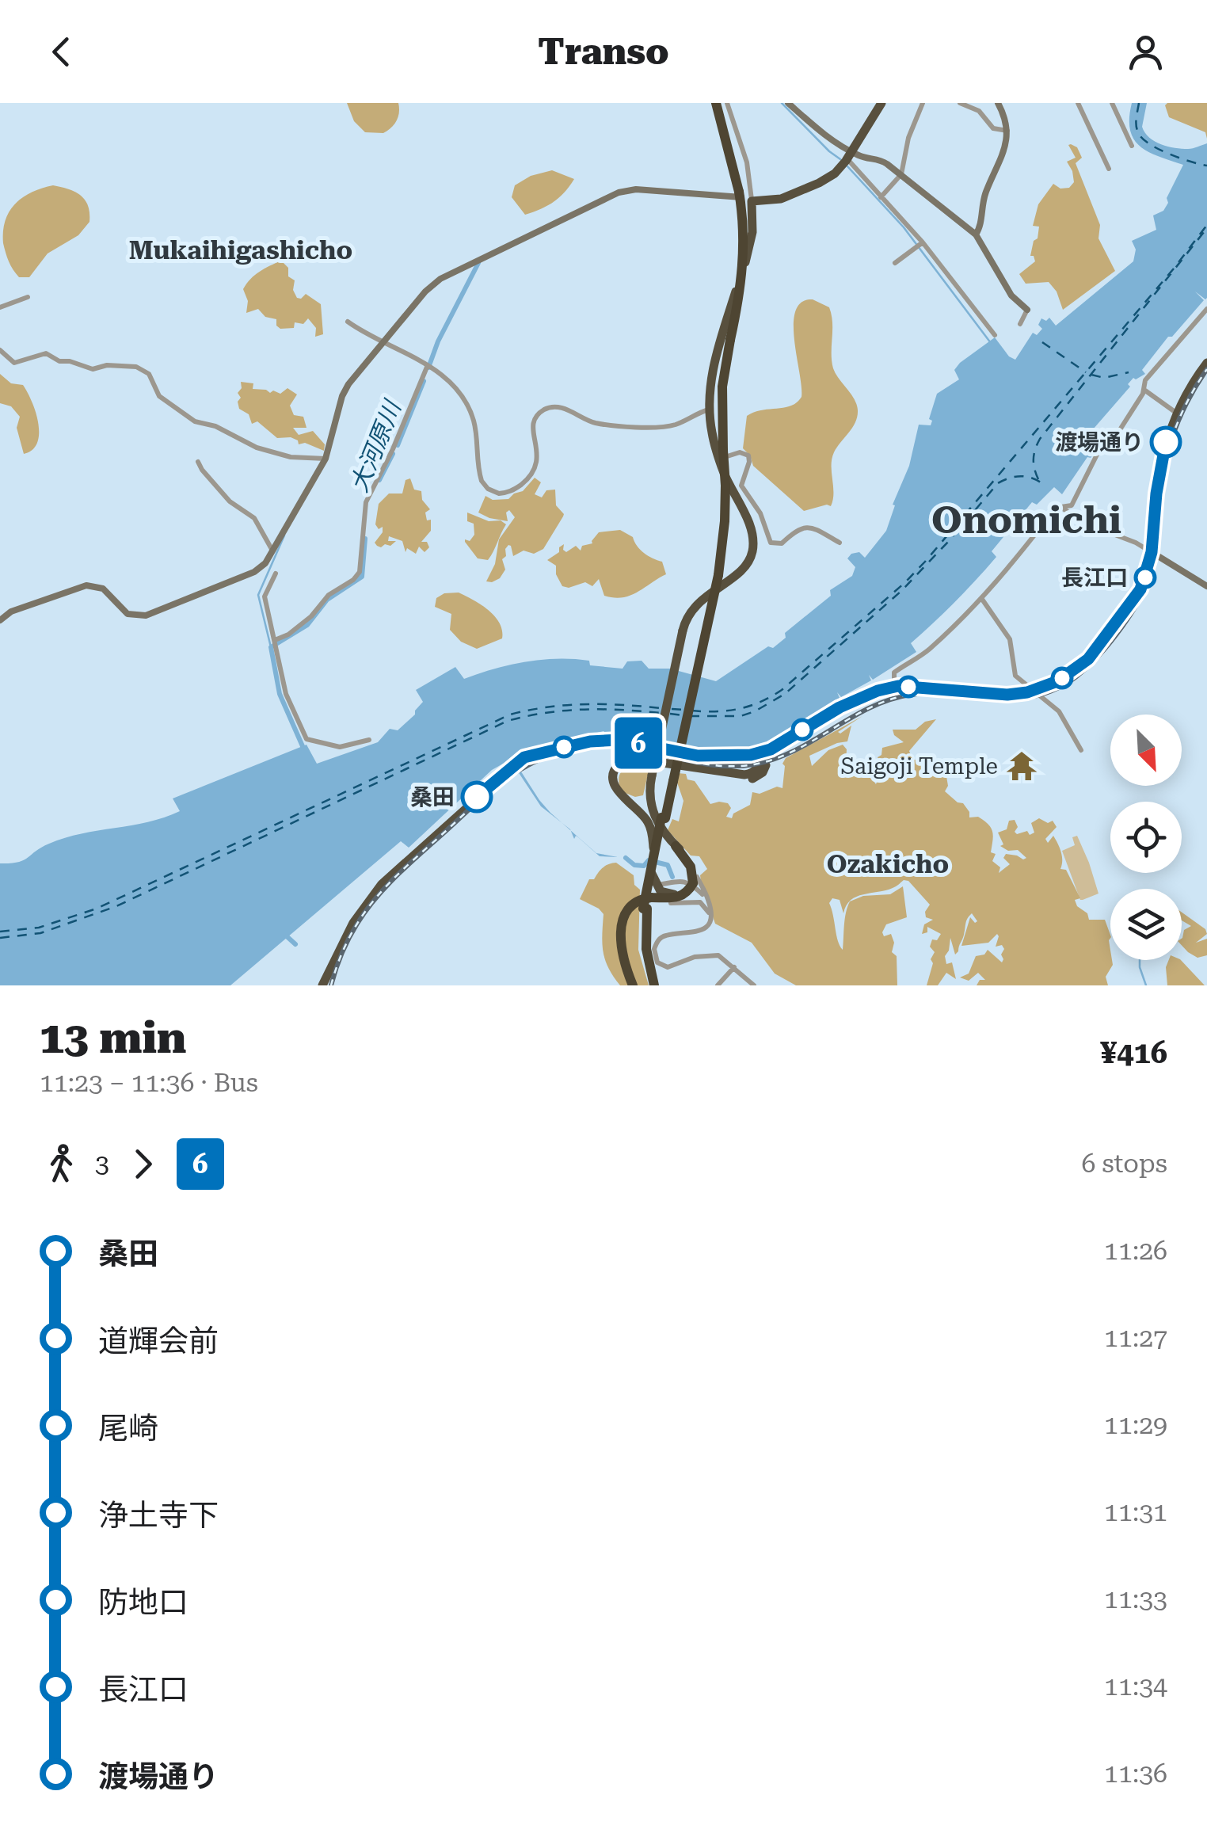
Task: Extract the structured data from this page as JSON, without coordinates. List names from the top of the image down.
{
  "districts": ["Mukaihigashicho", "Onomichi", "Ozakicho"],
  "water": ["大河原川"],
  "places": {
    "other": ["渡場通り", "長江口", "桑田"],
    "temple": ["Saigoji Temple"]
  },
  "lines": ["bus line 6"],
  "north": "bottom right",
  "page": {
    "header": "Transo",
    "on_map": "6",
    "heading": ["13 min", "11:23 – 11:36 · Bus", "¥416"],
    "legs": ["3", "6", "6 stops"],
    "list": [
      {
        "name": "桑田",
        "value": "11:26"
      },
      {
        "name": "道輝会前",
        "value": "11:27"
      },
      {
        "name": "尾崎",
        "value": "11:29"
      },
      {
        "name": "浄土寺下",
        "value": "11:31"
      },
      {
        "name": "防地口",
        "value": "11:33"
      },
      {
        "name": "長江口",
        "value": "11:34"
      },
      {
        "name": "渡場通り",
        "value": "11:36"
      }
    ]
  }
}
